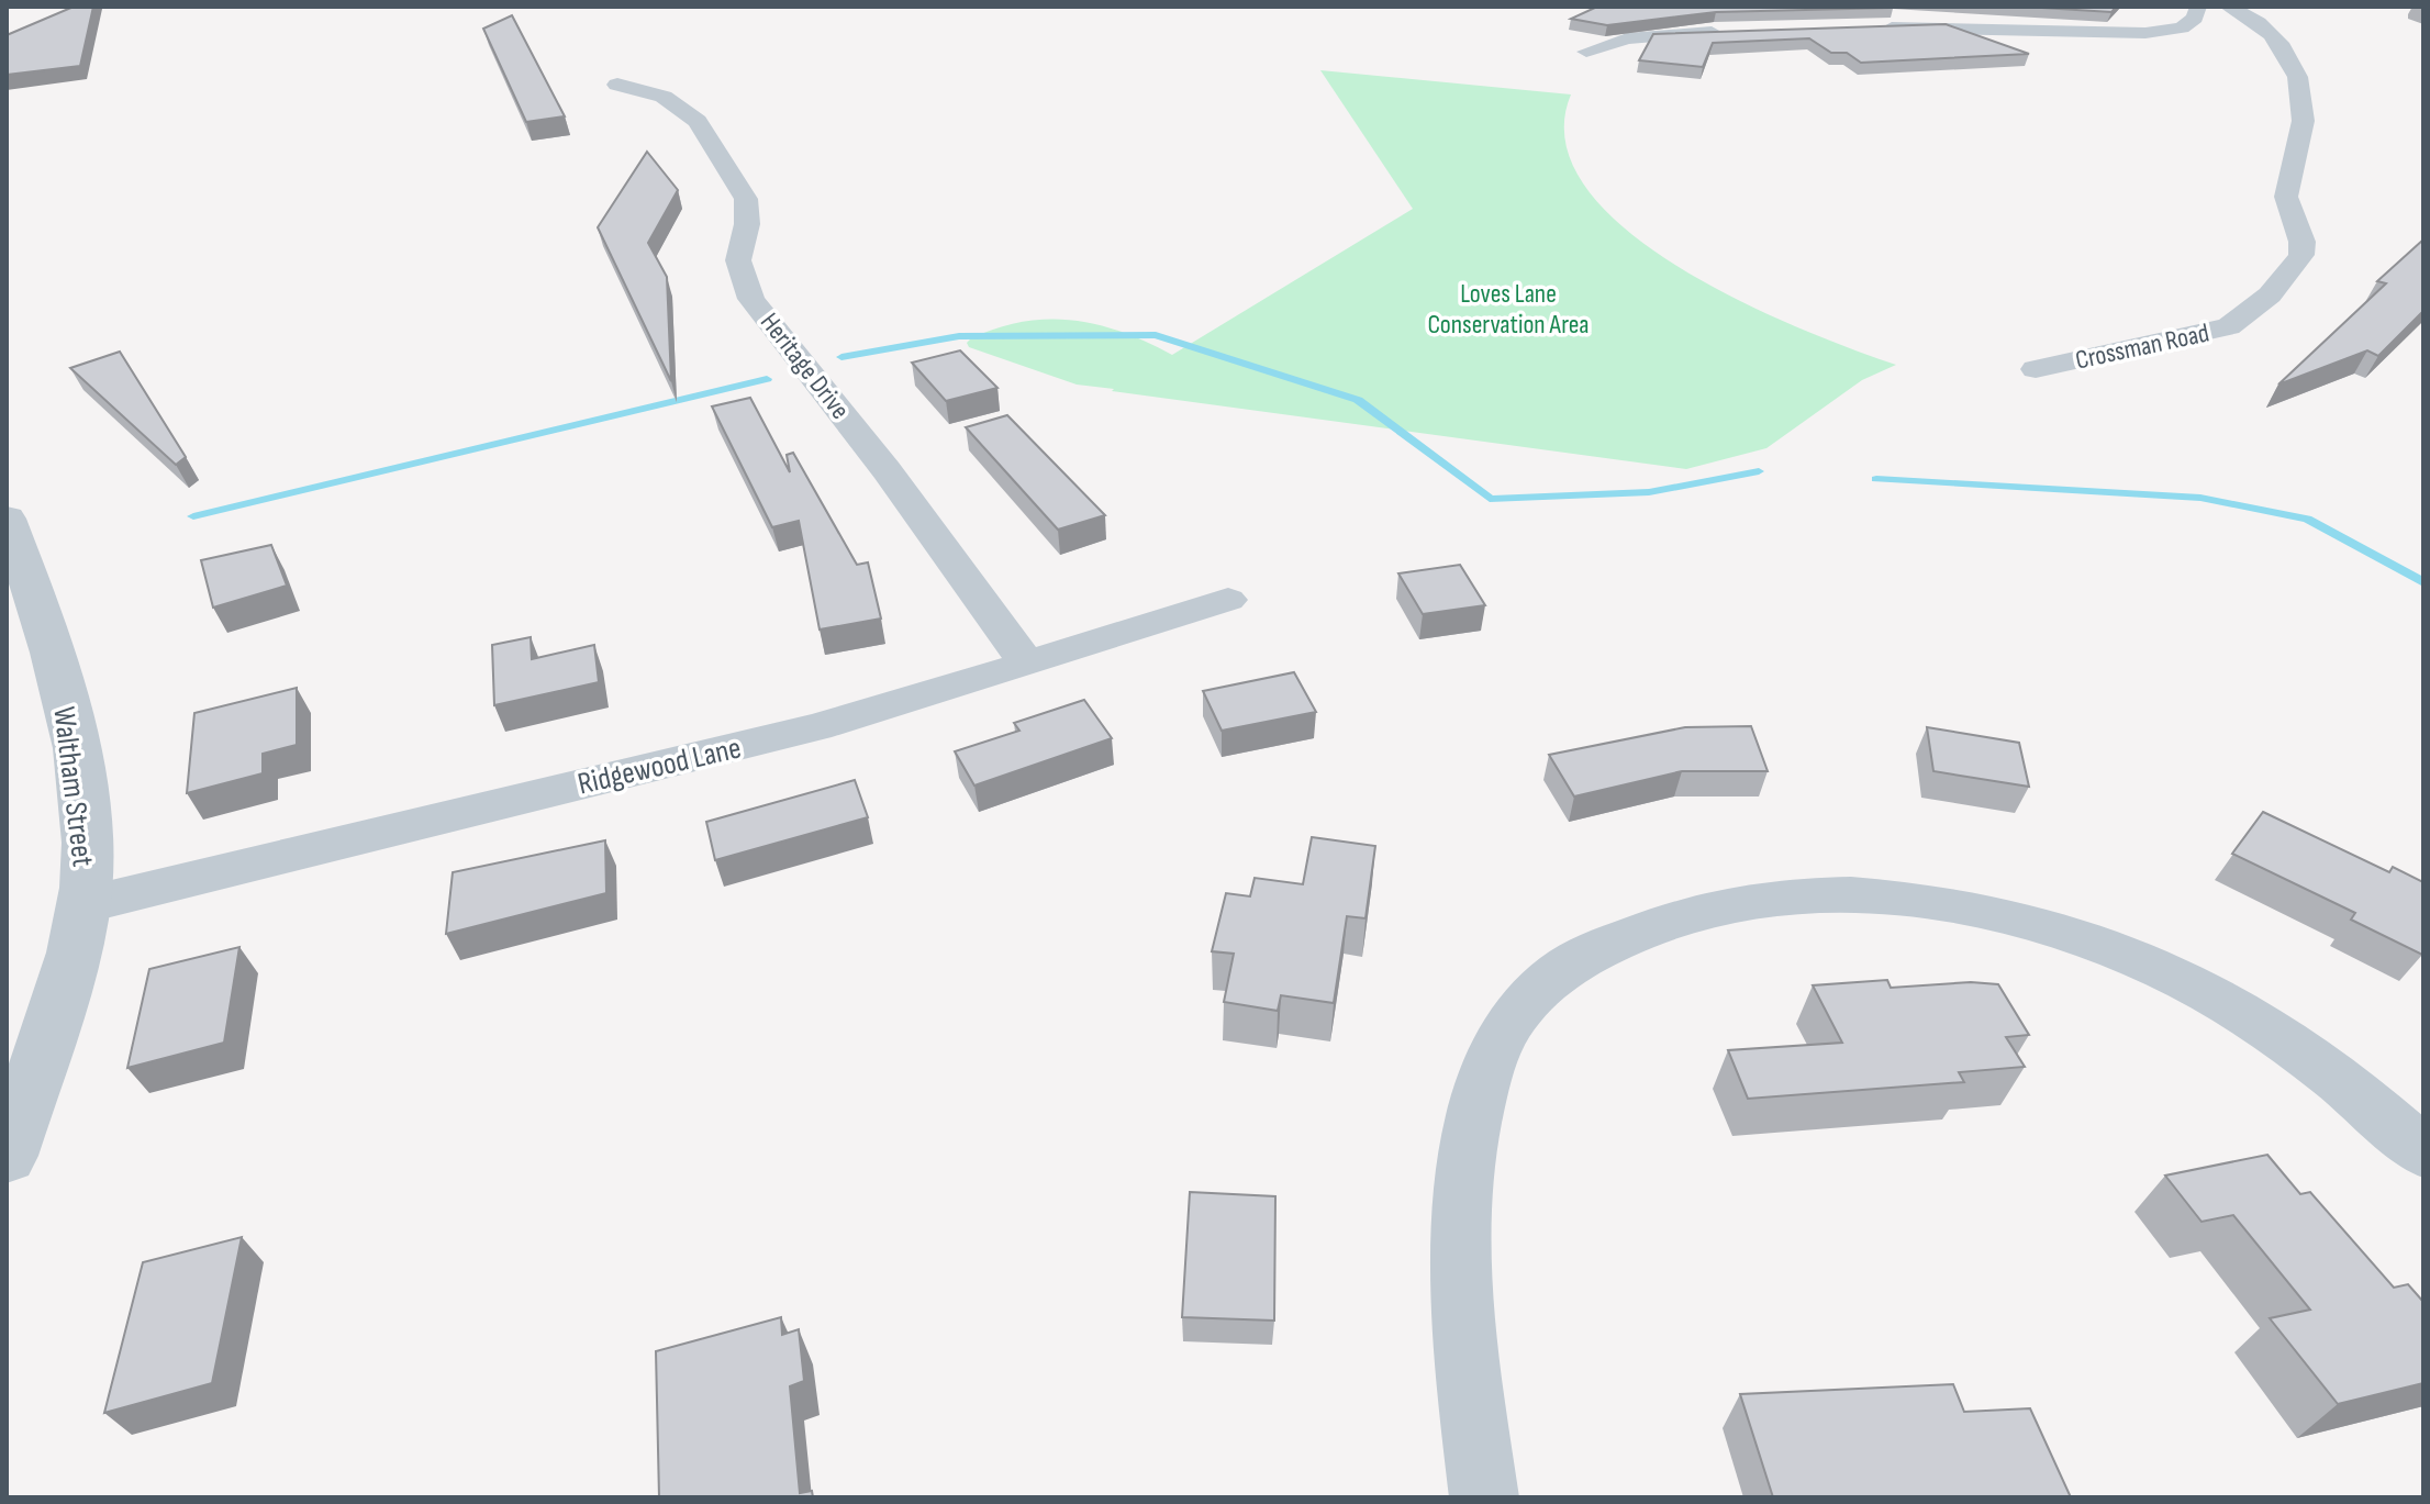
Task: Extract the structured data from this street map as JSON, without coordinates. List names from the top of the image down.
{
  "streets": {
    "street": [
      "Crossman Road",
      "Heritage Drive",
      "Ridgewood Lane",
      "Waltham Street"
    ]
  },
  "crossings": [
    ["Heritage Drive", "Ridgewood Lane"],
    ["Ridgewood Lane", "Waltham Street"]
  ],
  "parks": ["Loves Lane Conservation Area"]
}
